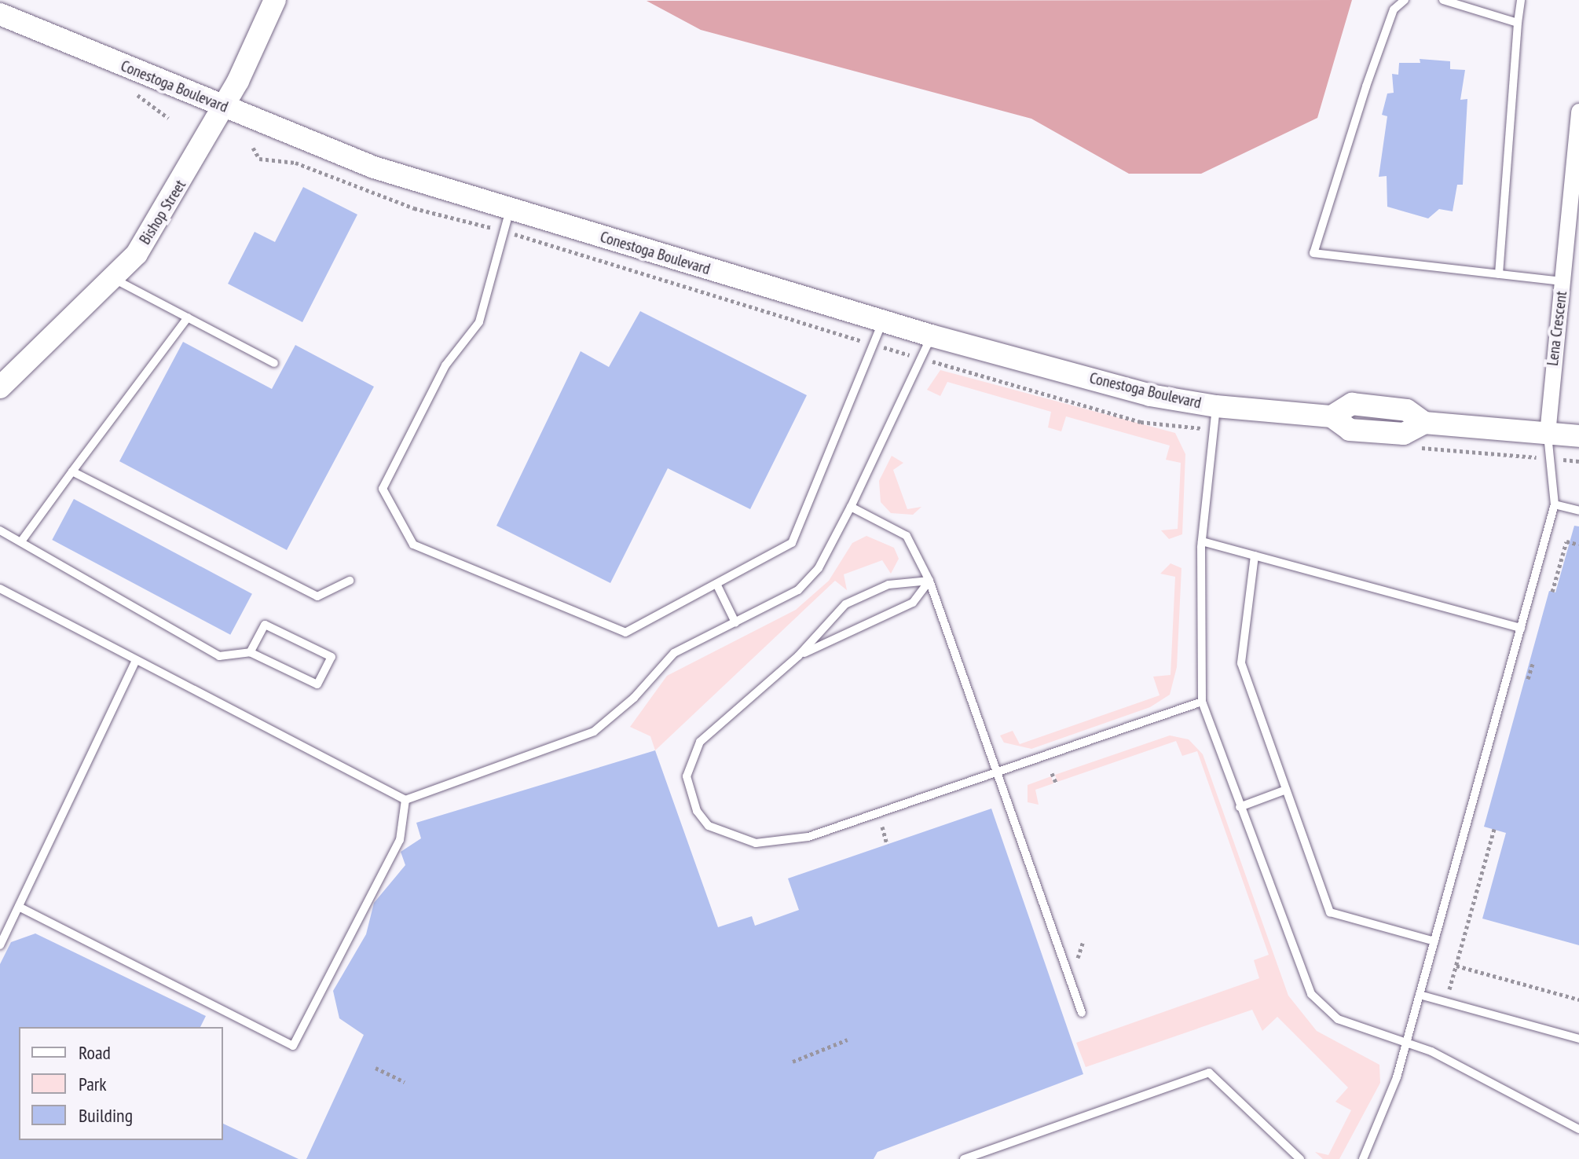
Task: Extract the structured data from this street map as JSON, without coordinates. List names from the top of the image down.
{
  "streets": {
    "street": ["Conestoga Boulevard", "Bishop Street", "Lena Crescent"]
  },
  "crossings": [
    ["Conestoga Boulevard", "Bishop Street"],
    ["Conestoga Boulevard", "Lena Crescent"]
  ],
  "legend": ["Road", "Park", "Building"]
}
